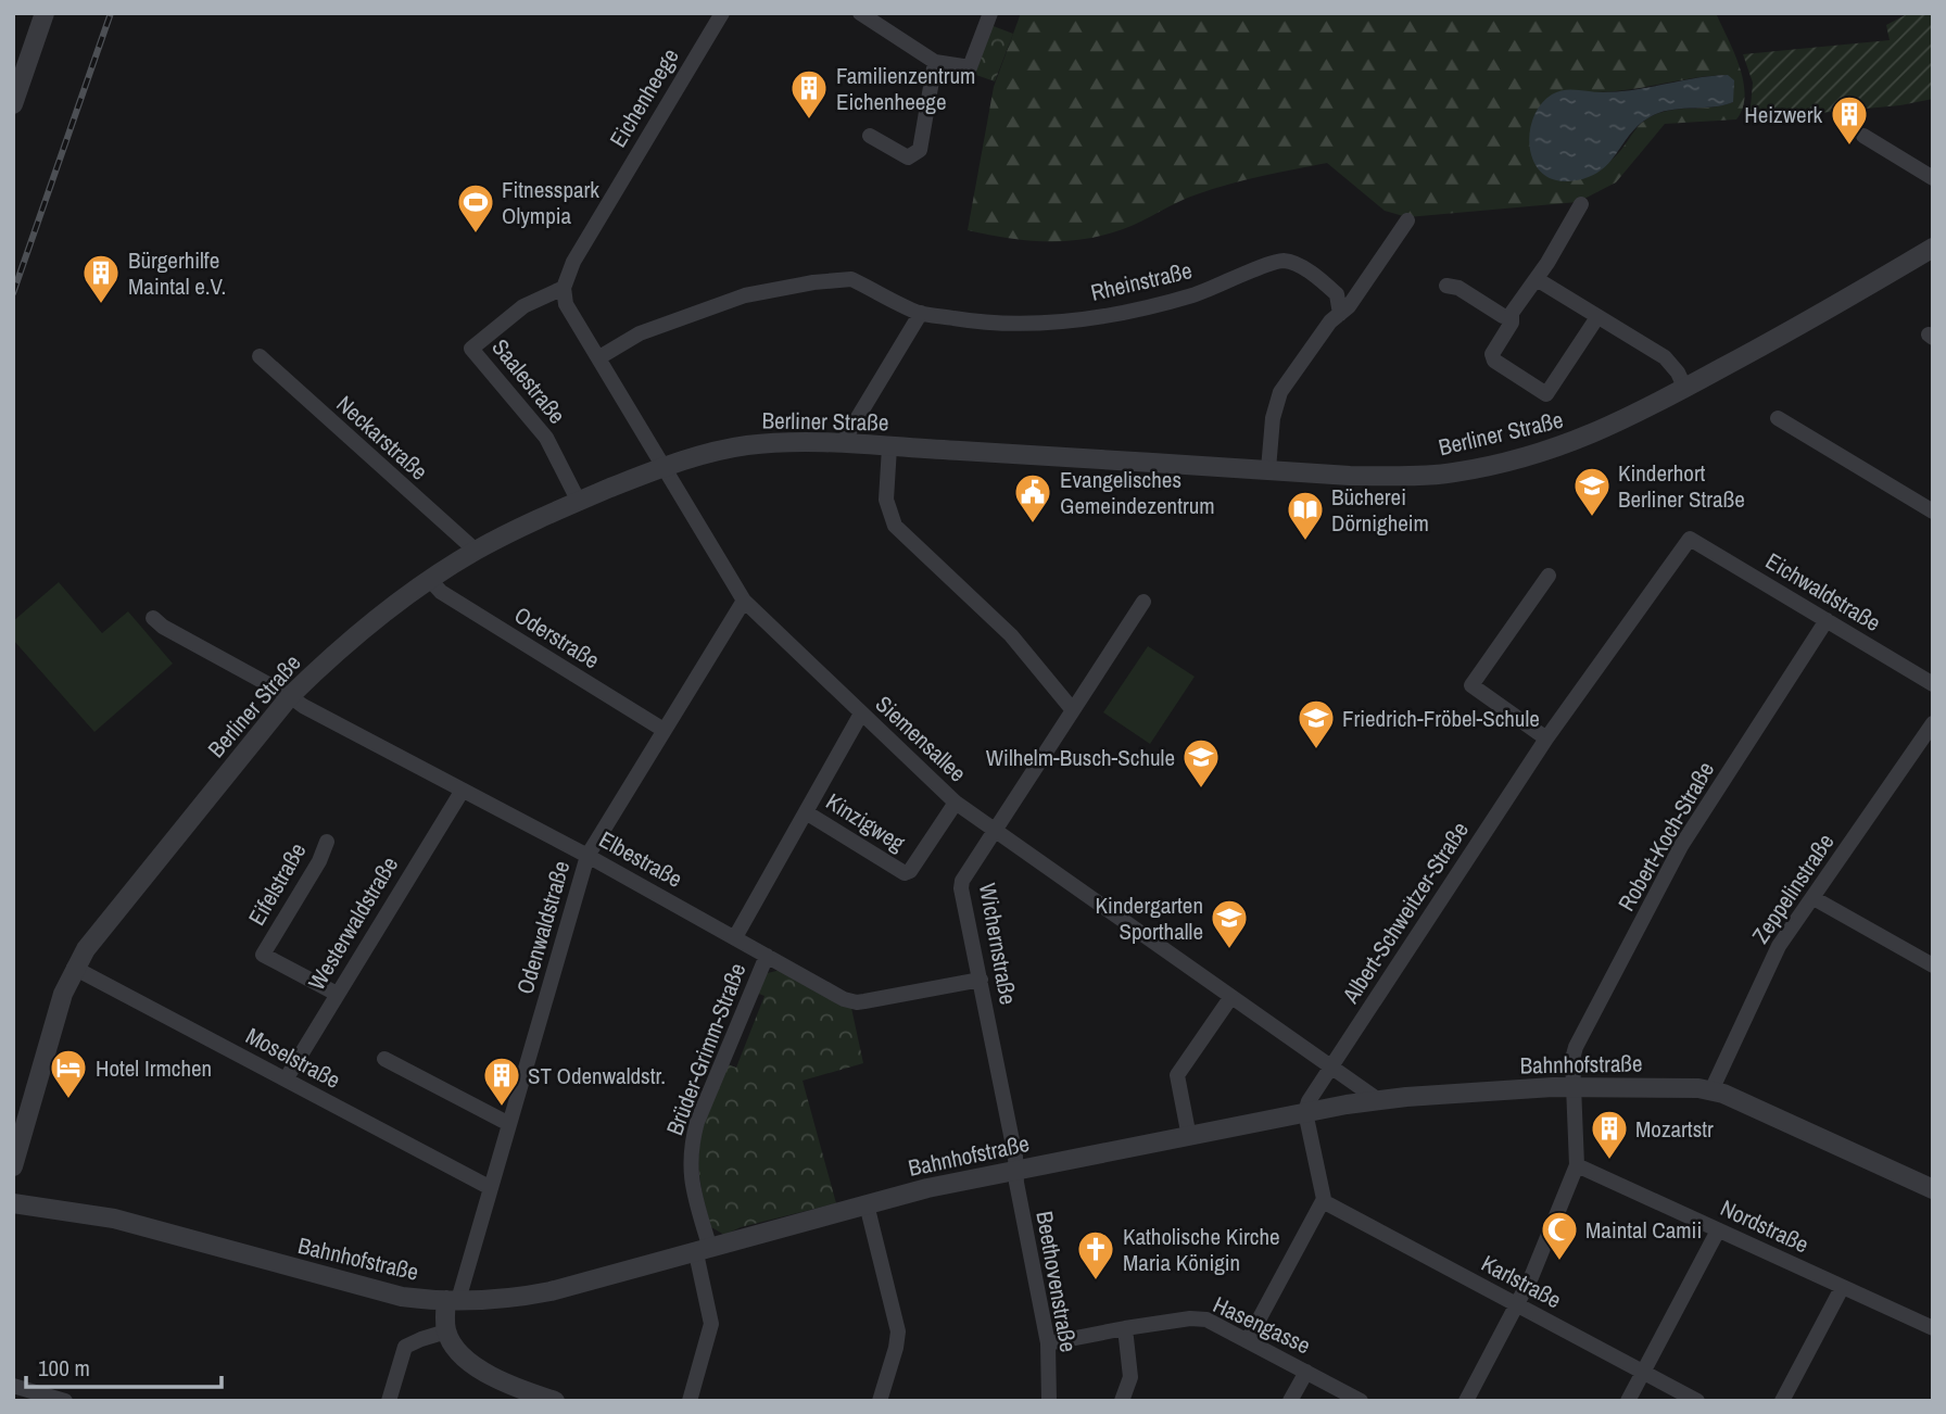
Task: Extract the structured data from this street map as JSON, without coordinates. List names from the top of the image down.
{
  "streets": {
    "street": [
      "Eichenheege",
      "Rheinstraße",
      "Saalestraße",
      "Berliner Straße",
      "Neckarstraße",
      "Eichwaldstraße",
      "Oderstraße",
      "Siemensallee",
      "Kinzigweg",
      "Robert-Koch-Straße",
      "Elbestraße",
      "Eifelstraße",
      "Zeppelinstraße",
      "Albert-Schweitzer-Straße",
      "Westerwaldstraße",
      "Odenwaldstraße",
      "Wichernstraße",
      "Brüder-Grimm-Straße",
      "Moselstraße",
      "Bahnhofstraße",
      "Nordstraße",
      "Beethovenstraße",
      "Karlstraße",
      "Hasengasse"
    ]
  },
  "crossings": [
    ["Eichenheege", "Saalestraße"],
    ["Eichenheege", "Siemensallee"],
    ["Rheinstraße", "Siemensallee"],
    ["Saalestraße", "Berliner Straße"],
    ["Saalestraße", "Siemensallee"],
    ["Berliner Straße", "Neckarstraße"],
    ["Berliner Straße", "Oderstraße"],
    ["Berliner Straße", "Siemensallee"],
    ["Berliner Straße", "Elbestraße"],
    ["Berliner Straße", "Moselstraße"],
    ["Eichwaldstraße", "Robert-Koch-Straße"],
    ["Eichwaldstraße", "Albert-Schweitzer-Straße"],
    ["Oderstraße", "Odenwaldstraße"],
    ["Siemensallee", "Kinzigweg"],
    ["Siemensallee", "Albert-Schweitzer-Straße"],
    ["Siemensallee", "Odenwaldstraße"],
    ["Siemensallee", "Wichernstraße"],
    ["Siemensallee", "Brüder-Grimm-Straße"],
    ["Siemensallee", "Bahnhofstraße"],
    ["Kinzigweg", "Brüder-Grimm-Straße"],
    ["Robert-Koch-Straße", "Bahnhofstraße"],
    ["Robert-Koch-Straße", "Nordstraße"],
    ["Elbestraße", "Westerwaldstraße"],
    ["Elbestraße", "Odenwaldstraße"],
    ["Elbestraße", "Wichernstraße"],
    ["Elbestraße", "Brüder-Grimm-Straße"],
    ["Eifelstraße", "Westerwaldstraße"],
    ["Zeppelinstraße", "Bahnhofstraße"],
    ["Albert-Schweitzer-Straße", "Bahnhofstraße"],
    ["Westerwaldstraße", "Moselstraße"],
    ["Odenwaldstraße", "Moselstraße"],
    ["Odenwaldstraße", "Bahnhofstraße"],
    ["Wichernstraße", "Bahnhofstraße"],
    ["Wichernstraße", "Beethovenstraße"],
    ["Brüder-Grimm-Straße", "Bahnhofstraße"],
    ["Bahnhofstraße", "Beethovenstraße"],
    ["Beethovenstraße", "Hasengasse"]
  ],
  "places": {
    "building": [
      "Familienzentrum Eichenheege",
      "Heizwerk",
      "Bürgerhilfe Maintal e.V.",
      "ST Odenwaldstr.",
      "Mozartstr"
    ],
    "sports": ["Fitnesspark Olympia"],
    "school or university": [
      "Kinderhort Berliner Straße",
      "Friedrich-Fröbel-Schule",
      "Wilhelm-Busch-Schule",
      "Kindergarten Sporthalle"
    ],
    "public building": ["Evangelisches Gemeindezentrum"],
    "library": ["Bücherei Dörnigheim"],
    "hotel": ["Hotel Irmchen"],
    "mosque": ["Maintal Camii"],
    "church": ["Katholische Kirche Maria Königin"]
  },
  "scale_bar": "100 m"
}
